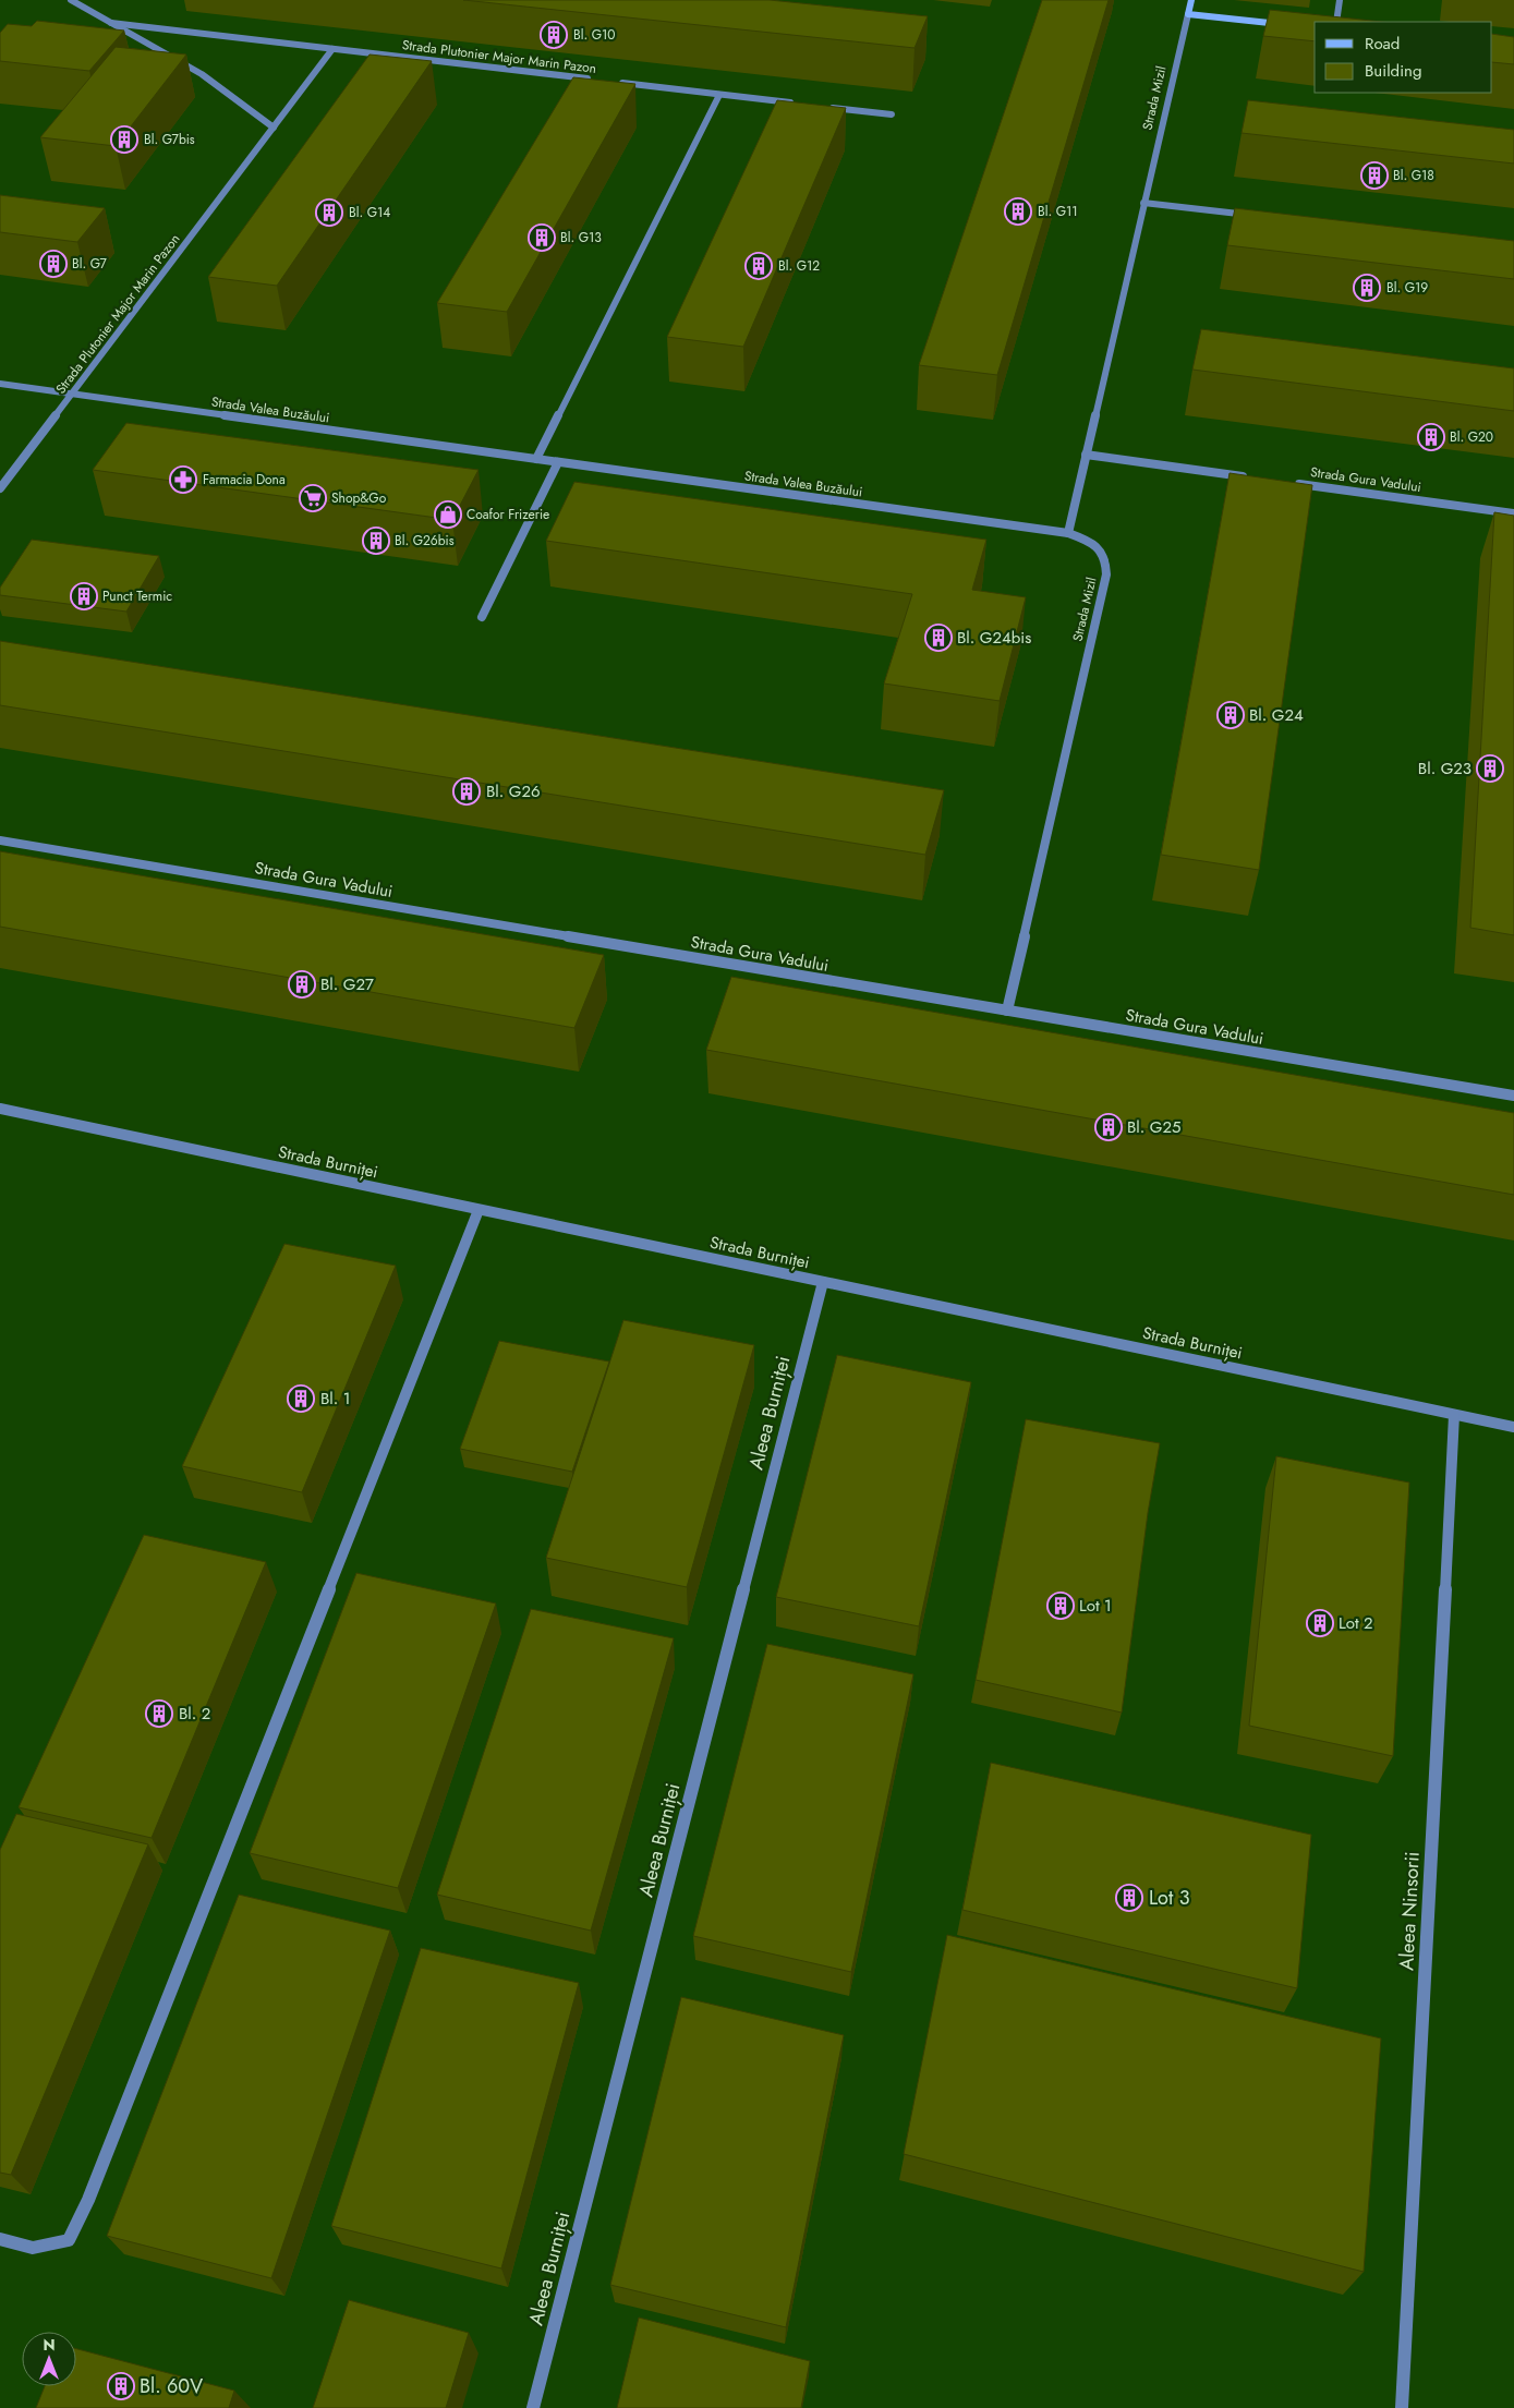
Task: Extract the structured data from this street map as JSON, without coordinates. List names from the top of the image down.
{
  "streets": {
    "street": [
      "Strada Plutonier Major Marin Pazon",
      "Strada Mizil",
      "Strada Valea Buzăului",
      "Strada Gura Vadului",
      "Strada Burniței",
      "Aleea Burniței",
      "Aleea Ninsorii"
    ]
  },
  "crossings": [
    ["Strada Plutonier Major Marin Pazon", "Strada Valea Buzăului"],
    ["Strada Mizil", "Strada Valea Buzăului"],
    ["Strada Mizil", "Strada Gura Vadului"],
    ["Strada Burniței", "Aleea Burniței"],
    ["Strada Burniței", "Aleea Ninsorii"]
  ],
  "places": {
    "building": [
      "Bl. G10",
      "Bl. G7bis",
      "Bl. G18",
      "Bl. G11",
      "Bl. G14",
      "Bl. G13",
      "Bl. G7",
      "Bl. G12",
      "Bl. G19",
      "Bl. G20",
      "Bl. G26bis",
      "Punct Termic",
      "Bl. G24bis",
      "Bl. G24",
      "Bl. G23",
      "Bl. G26",
      "Bl. G27",
      "Bl. G25",
      "Bl. 1",
      "Lot 1",
      "Lot 2",
      "Bl. 2",
      "Lot 3",
      "Bl. 60V"
    ],
    "pharmacy": ["Farmacia Dona"],
    "supermarket": ["Shop&Go"],
    "shop": ["Coafor Frizerie"]
  },
  "legend": ["Road", "Building"],
  "north": "top"
}
